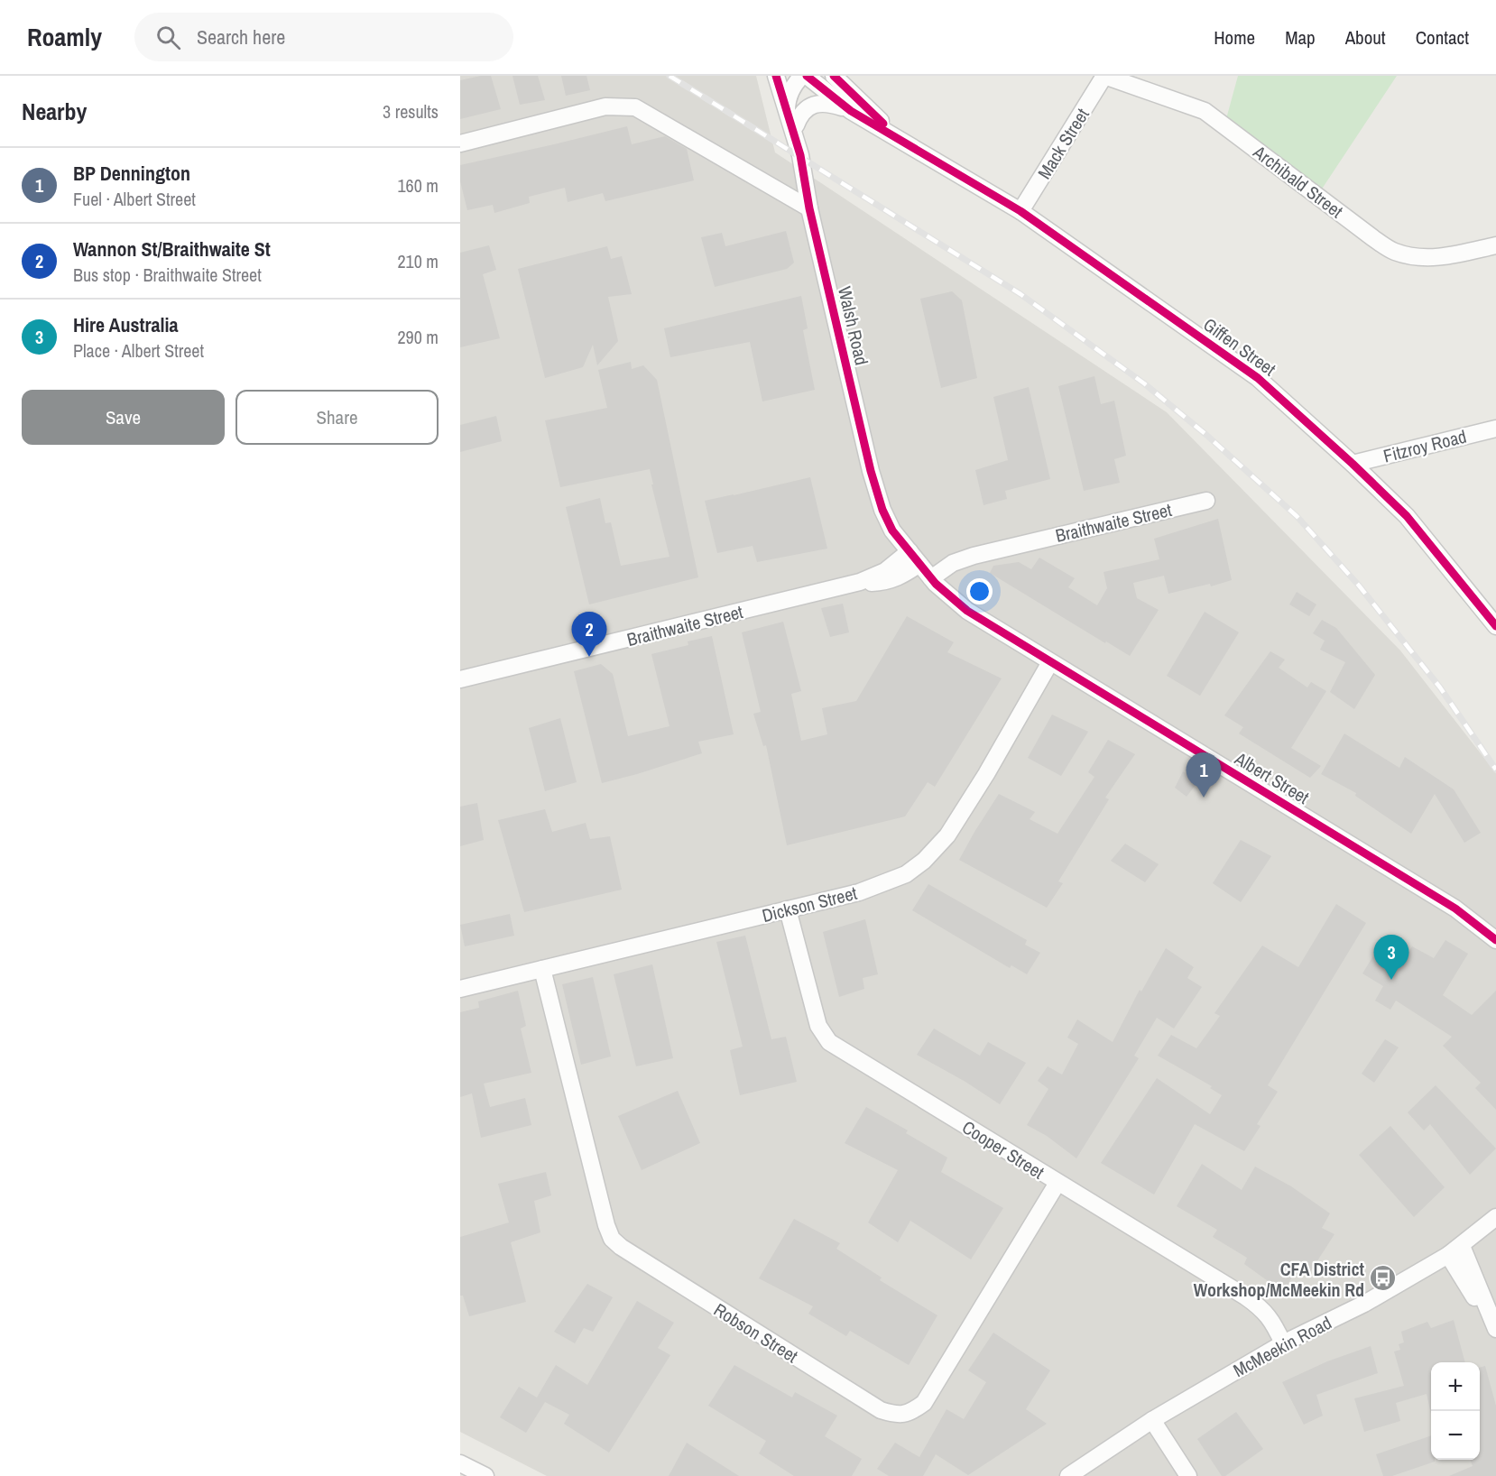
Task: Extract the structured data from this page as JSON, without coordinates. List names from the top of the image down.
{
  "streets": {
    "street": [
      "Mack Street",
      "Archibald Street",
      "Walsh Road",
      "Giffen Street",
      "Fitzroy Road",
      "Braithwaite Street",
      "Albert Street",
      "Dickson Street",
      "Cooper Street",
      "Robson Street",
      "McMeekin Road"
    ]
  },
  "crossings": [
    ["Mack Street", "Archibald Street"],
    ["Mack Street", "Giffen Street"],
    ["Walsh Road", "Giffen Street"],
    ["Walsh Road", "Braithwaite Street"],
    ["Walsh Road", "Albert Street"],
    ["Giffen Street", "Fitzroy Road"],
    ["Braithwaite Street", "Albert Street"],
    ["Albert Street", "Dickson Street"],
    ["Dickson Street", "Cooper Street"],
    ["Dickson Street", "Robson Street"],
    ["Cooper Street", "Robson Street"],
    ["Cooper Street", "McMeekin Road"]
  ],
  "places": {
    "bus stop": ["CFA District Workshop/McMeekin Rd"]
  },
  "page": {
    "header": "Roamly",
    "search": "Search here",
    "nav": [
      "Home",
      "Map",
      "About",
      "Contact"
    ],
    "heading": ["Nearby", "3 results"],
    "list": [
      {
        "mark": "1",
        "name": "BP Dennington",
        "note": "Fuel · Albert Street",
        "value": "160 m"
      },
      {
        "mark": "2",
        "name": "Wannon St/Braithwaite St",
        "note": "Bus stop · Braithwaite Street",
        "value": "210 m"
      },
      {
        "mark": "3",
        "name": "Hire Australia",
        "note": "Place · Albert Street",
        "value": "290 m"
      }
    ],
    "buttons": ["Save", "Share"],
    "pins": ["2", "1", "3"],
    "map_buttons": ["+", "−"]
  }
}
